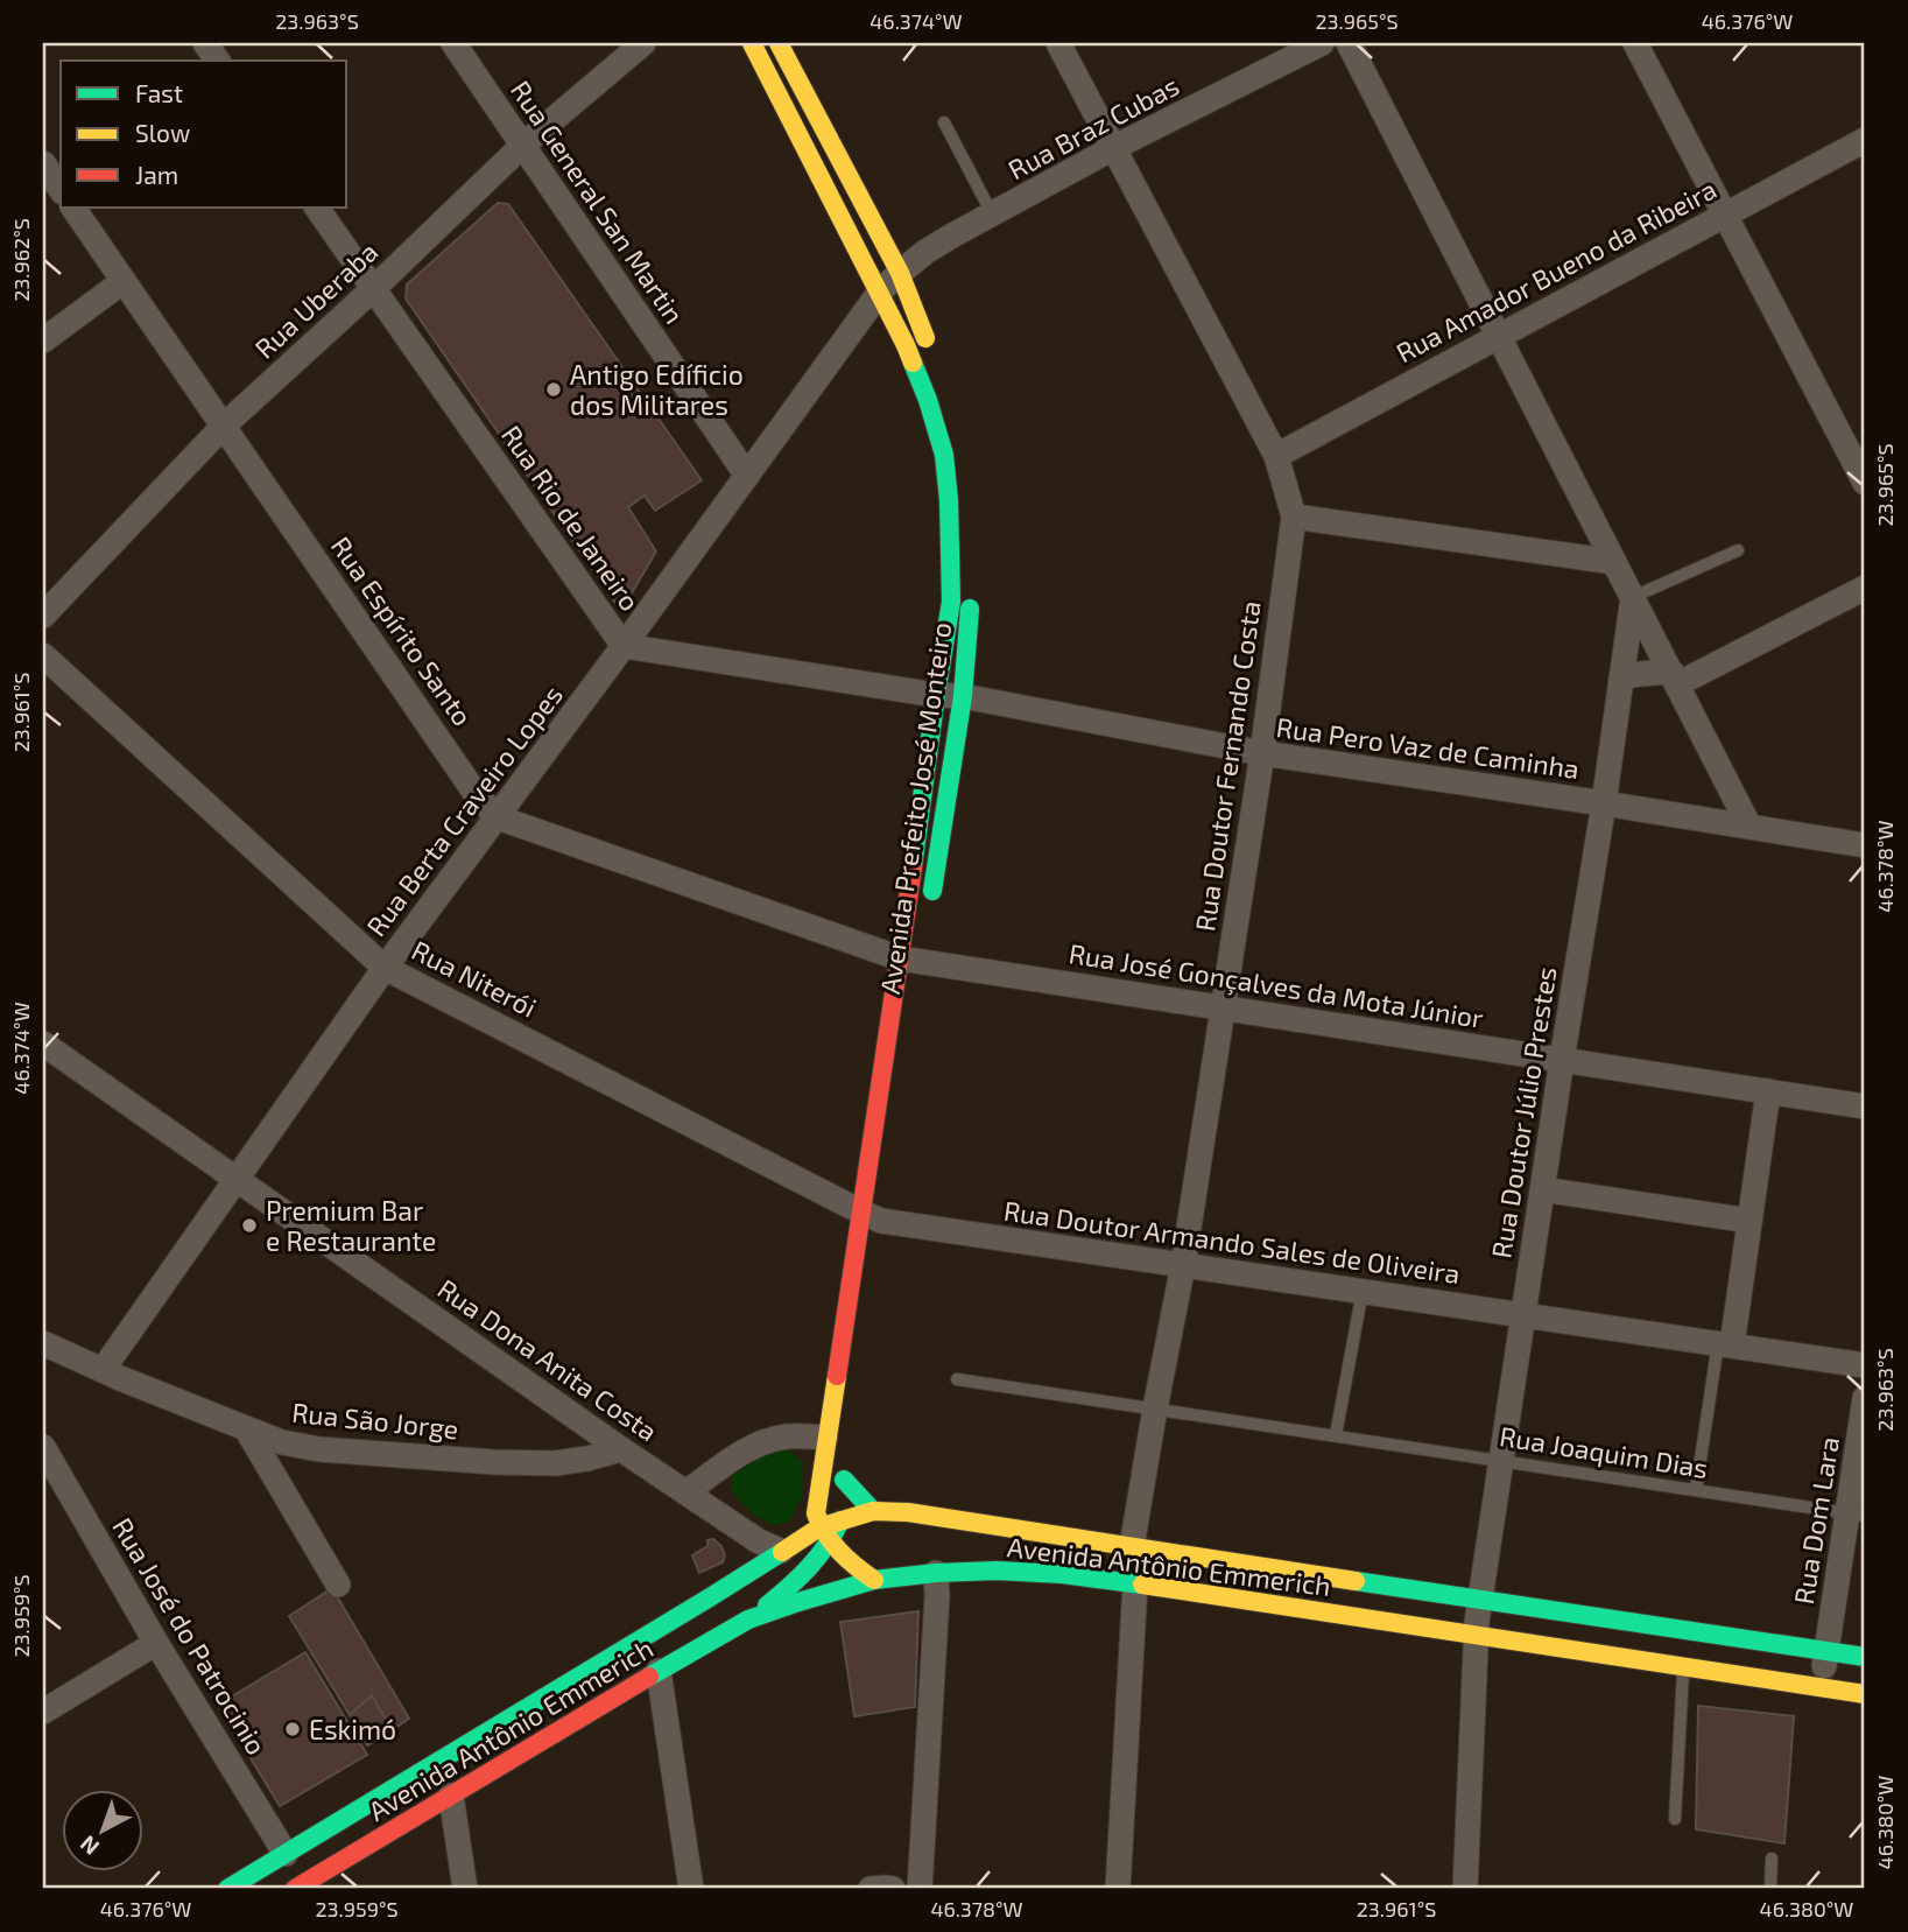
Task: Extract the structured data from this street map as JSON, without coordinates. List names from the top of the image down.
{
  "streets": {
    "main road": ["Avenida Prefeito José Monteiro", "Avenida Antônio Emmerich"],
    "street": [
      "Rua Braz Cubas",
      "Rua General San Martin",
      "Rua Amador Bueno da Ribeira",
      "Rua Uberaba",
      "Rua Rio de Janeiro",
      "Rua Espírito Santo",
      "Rua Pero Vaz de Caminha",
      "Rua Doutor Fernando Costa",
      "Rua Berta Craveiro Lopes",
      "Rua Niterói",
      "Rua José Gonçalves da Mota Júnior",
      "Rua Doutor Júlio Prestes",
      "Rua Doutor Armando Sales de Oliveira",
      "Rua Dona Anita Costa",
      "Rua São Jorge",
      "Rua Dom Lara",
      "Rua José do Patrocinio"
    ],
    "lane": ["Rua Joaquim Dias"]
  },
  "crossings": [
    ["Rua Braz Cubas", "Rua Doutor Fernando Costa"],
    ["Rua Braz Cubas", "Avenida Prefeito José Monteiro"],
    ["Rua Braz Cubas", "Rua Berta Craveiro Lopes"],
    ["Rua General San Martin", "Rua Uberaba"],
    ["Rua General San Martin", "Rua Berta Craveiro Lopes"],
    ["Rua Amador Bueno da Ribeira", "Rua Doutor Fernando Costa"],
    ["Rua Uberaba", "Rua Rio de Janeiro"],
    ["Rua Uberaba", "Rua Espírito Santo"],
    ["Rua Rio de Janeiro", "Rua Pero Vaz de Caminha"],
    ["Rua Rio de Janeiro", "Avenida Prefeito José Monteiro"],
    ["Rua Rio de Janeiro", "Rua Berta Craveiro Lopes"],
    ["Rua Espírito Santo", "Rua Berta Craveiro Lopes"],
    ["Rua Pero Vaz de Caminha", "Rua Doutor Fernando Costa"],
    ["Rua Pero Vaz de Caminha", "Avenida Prefeito José Monteiro"],
    ["Rua Pero Vaz de Caminha", "Rua Doutor Júlio Prestes"],
    ["Rua Doutor Fernando Costa", "Rua José Gonçalves da Mota Júnior"],
    ["Rua Doutor Fernando Costa", "Rua Doutor Armando Sales de Oliveira"],
    ["Rua Doutor Fernando Costa", "Rua Joaquim Dias"],
    ["Rua Doutor Fernando Costa", "Avenida Antônio Emmerich"],
    ["Avenida Prefeito José Monteiro", "Rua Berta Craveiro Lopes"],
    ["Avenida Prefeito José Monteiro", "Rua Niterói"],
    ["Avenida Prefeito José Monteiro", "Rua José Gonçalves da Mota Júnior"],
    ["Avenida Prefeito José Monteiro", "Rua Doutor Armando Sales de Oliveira"],
    ["Avenida Prefeito José Monteiro", "Avenida Antônio Emmerich"],
    ["Rua Berta Craveiro Lopes", "Rua Niterói"],
    ["Rua Berta Craveiro Lopes", "Rua Dona Anita Costa"],
    ["Rua Berta Craveiro Lopes", "Rua São Jorge"],
    ["Rua Niterói", "Rua Doutor Armando Sales de Oliveira"],
    ["Rua José Gonçalves da Mota Júnior", "Rua Doutor Júlio Prestes"],
    ["Rua Doutor Júlio Prestes", "Rua Doutor Armando Sales de Oliveira"],
    ["Rua Doutor Júlio Prestes", "Rua Joaquim Dias"],
    ["Rua Doutor Júlio Prestes", "Avenida Antônio Emmerich"],
    ["Rua Dona Anita Costa", "Rua São Jorge"],
    ["Rua Dona Anita Costa", "Avenida Antônio Emmerich"],
    ["Rua Joaquim Dias", "Rua Dom Lara"],
    ["Rua Dom Lara", "Avenida Antônio Emmerich"],
    ["Avenida Antônio Emmerich", "Rua José do Patrocinio"]
  ],
  "places": ["Antigo Edíficio dos Militares", "Premium Bar e Restaurante", "Eskimó"],
  "legend": ["Fast", "Slow", "Jam"],
  "north": "bottom left",
  "coordinates": [
    "23.963°S",
    "46.374°W",
    "23.965°S",
    "46.376°W",
    "23.962°S",
    "23.961°S",
    "46.378°W",
    "23.959°S",
    "46.380°W"
  ]
}
